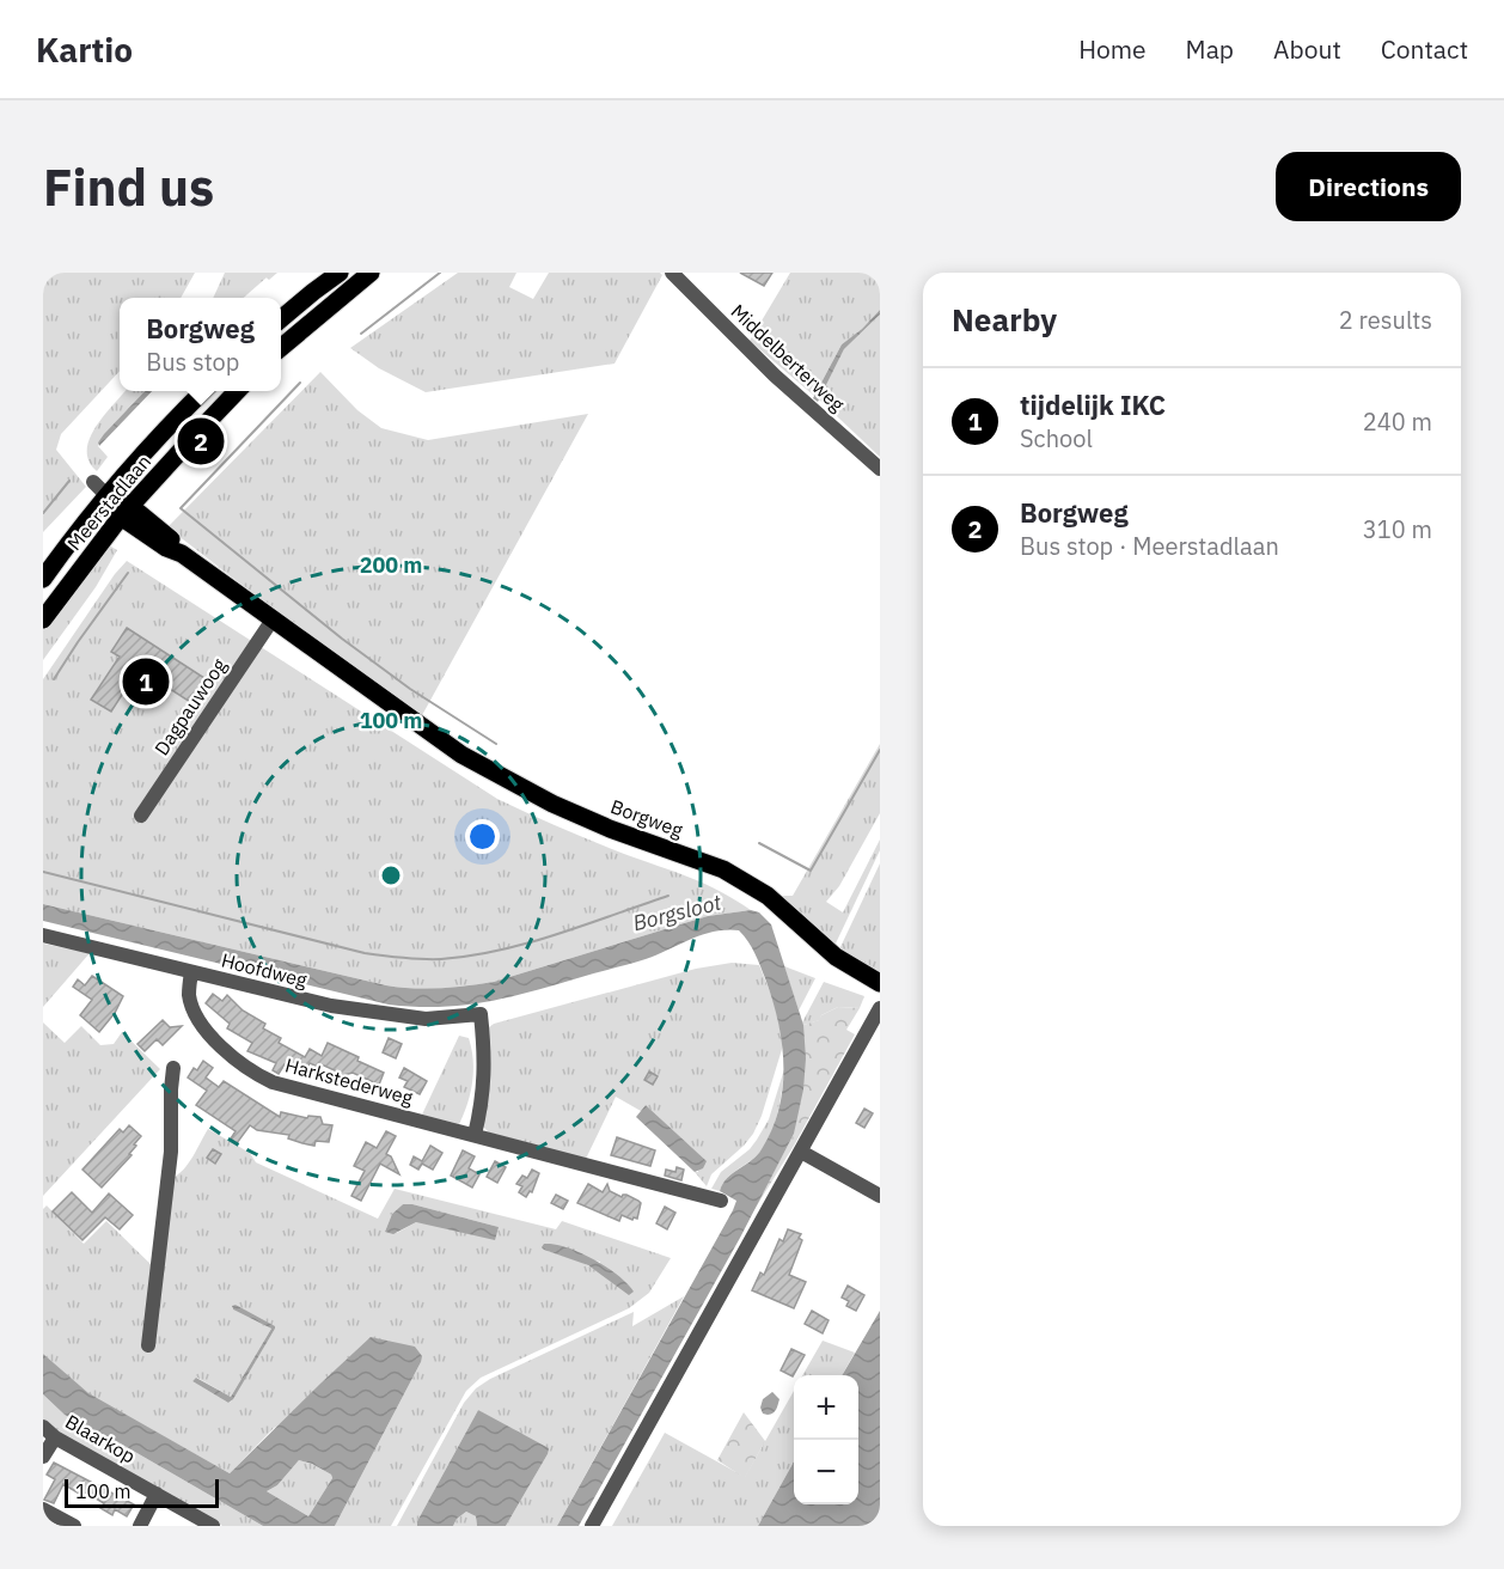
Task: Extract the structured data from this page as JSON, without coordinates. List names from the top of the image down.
{
  "streets": {
    "main road": ["Meerstadlaan", "Borgweg"],
    "street": [
      "Middelberterweg",
      "Dagpauwoog",
      "Hoofdweg",
      "Harkstederweg",
      "Blaarkop"
    ]
  },
  "crossings": [
    ["Meerstadlaan", "Borgweg"],
    ["Dagpauwoog", "Borgweg"],
    ["Hoofdweg", "Harkstederweg"]
  ],
  "water": ["Borgsloot"],
  "scale_bar": "100 m",
  "page": {
    "header": "Kartio",
    "nav": [
      "Home",
      "Map",
      "About",
      "Contact"
    ],
    "buttons": "Directions",
    "title": "Find us",
    "heading": ["Nearby", "2 results"],
    "popup": ["Borgweg", "Bus stop"],
    "list": [
      {
        "mark": "1",
        "name": "tijdelijk IKC",
        "note": "School",
        "value": "240 m"
      },
      {
        "mark": "2",
        "name": "Borgweg",
        "note": "Bus stop · Meerstadlaan",
        "value": "310 m"
      }
    ],
    "pins": ["2", "1"],
    "map_buttons": ["+", "−"],
    "scale": "100 m"
  },
  "rings": ["200 m", "100 m"]
}
